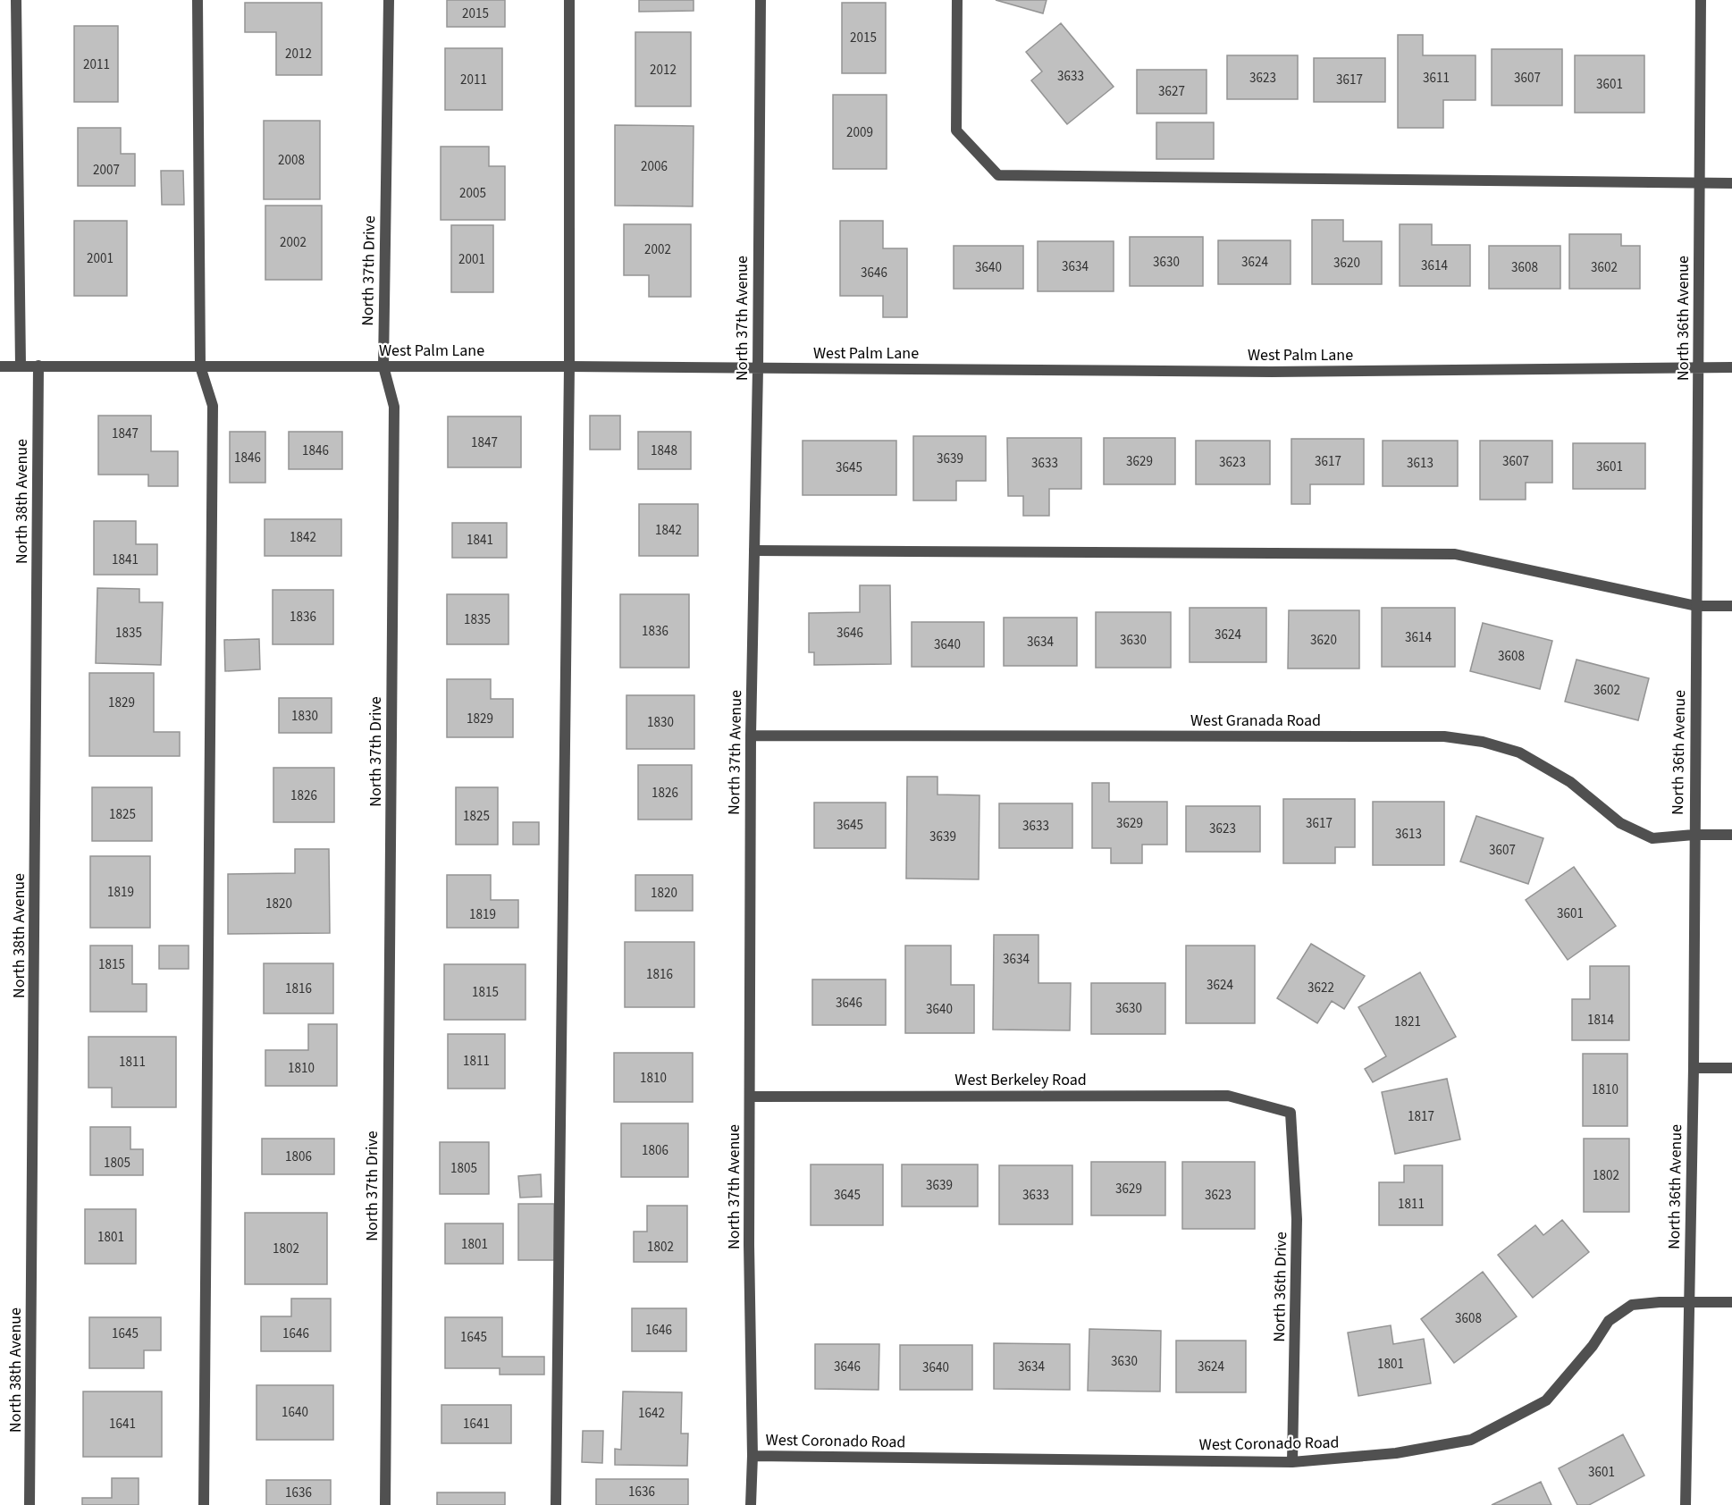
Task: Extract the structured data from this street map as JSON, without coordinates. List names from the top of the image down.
{
  "streets": {
    "street": [
      "North 37th Drive",
      "North 37th Avenue",
      "North 36th Avenue",
      "West Palm Lane",
      "North 38th Avenue",
      "West Granada Road",
      "West Berkeley Road",
      "North 36th Drive",
      "West Coronado Road"
    ]
  },
  "crossings": [
    ["North 37th Drive", "West Palm Lane"],
    ["North 37th Avenue", "West Palm Lane"],
    ["North 37th Avenue", "West Granada Road"],
    ["North 37th Avenue", "West Berkeley Road"],
    ["North 37th Avenue", "West Coronado Road"],
    ["North 36th Avenue", "West Palm Lane"],
    ["North 36th Avenue", "West Granada Road"],
    ["North 36th Avenue", "West Coronado Road"],
    ["West Palm Lane", "North 38th Avenue"],
    ["West Berkeley Road", "North 36th Drive"],
    ["North 36th Drive", "West Coronado Road"]
  ],
  "house_numbers": [
    "2015",
    "2015",
    "2012",
    "2011",
    "2012",
    "3633",
    "3623",
    "3611",
    "3607",
    "2011",
    "3617",
    "3601",
    "3627",
    "2009",
    "2008",
    "2006",
    "2007",
    "2005",
    "2002",
    "2002",
    "2001",
    "2001",
    "3630",
    "3624",
    "3620",
    "3614",
    "3634",
    "3640",
    "3608",
    "3602",
    "3646",
    "1847",
    "1847",
    "1846",
    "1848",
    "1846",
    "3639",
    "3629",
    "3617",
    "3607",
    "3623",
    "3633",
    "3613",
    "3601",
    "3645",
    "1842",
    "1842",
    "1841",
    "1841",
    "1836",
    "1835",
    "1836",
    "1835",
    "3646",
    "3624",
    "3614",
    "3630",
    "3620",
    "3634",
    "3640",
    "3608",
    "3602",
    "1829",
    "1830",
    "1829",
    "1830",
    "1826",
    "1826",
    "1825",
    "1825",
    "3629",
    "3617",
    "3645",
    "3633",
    "3623",
    "3613",
    "3639",
    "3607",
    "1819",
    "1820",
    "1820",
    "3601",
    "1819",
    "3634",
    "1815",
    "1816",
    "3624",
    "3622",
    "1816",
    "1815",
    "3646",
    "3630",
    "3640",
    "1814",
    "1821",
    "1811",
    "1811",
    "1810",
    "1810",
    "1810",
    "1817",
    "1806",
    "1806",
    "1805",
    "1805",
    "1802",
    "3639",
    "3629",
    "3645",
    "3633",
    "3623",
    "1811",
    "1801",
    "1801",
    "1802",
    "1802",
    "3608",
    "1646",
    "1645",
    "1646",
    "1645",
    "3630",
    "1801",
    "3646",
    "3634",
    "3624",
    "3640",
    "1640",
    "1642",
    "1641",
    "1641",
    "3601",
    "1636",
    "1636"
  ]
}
